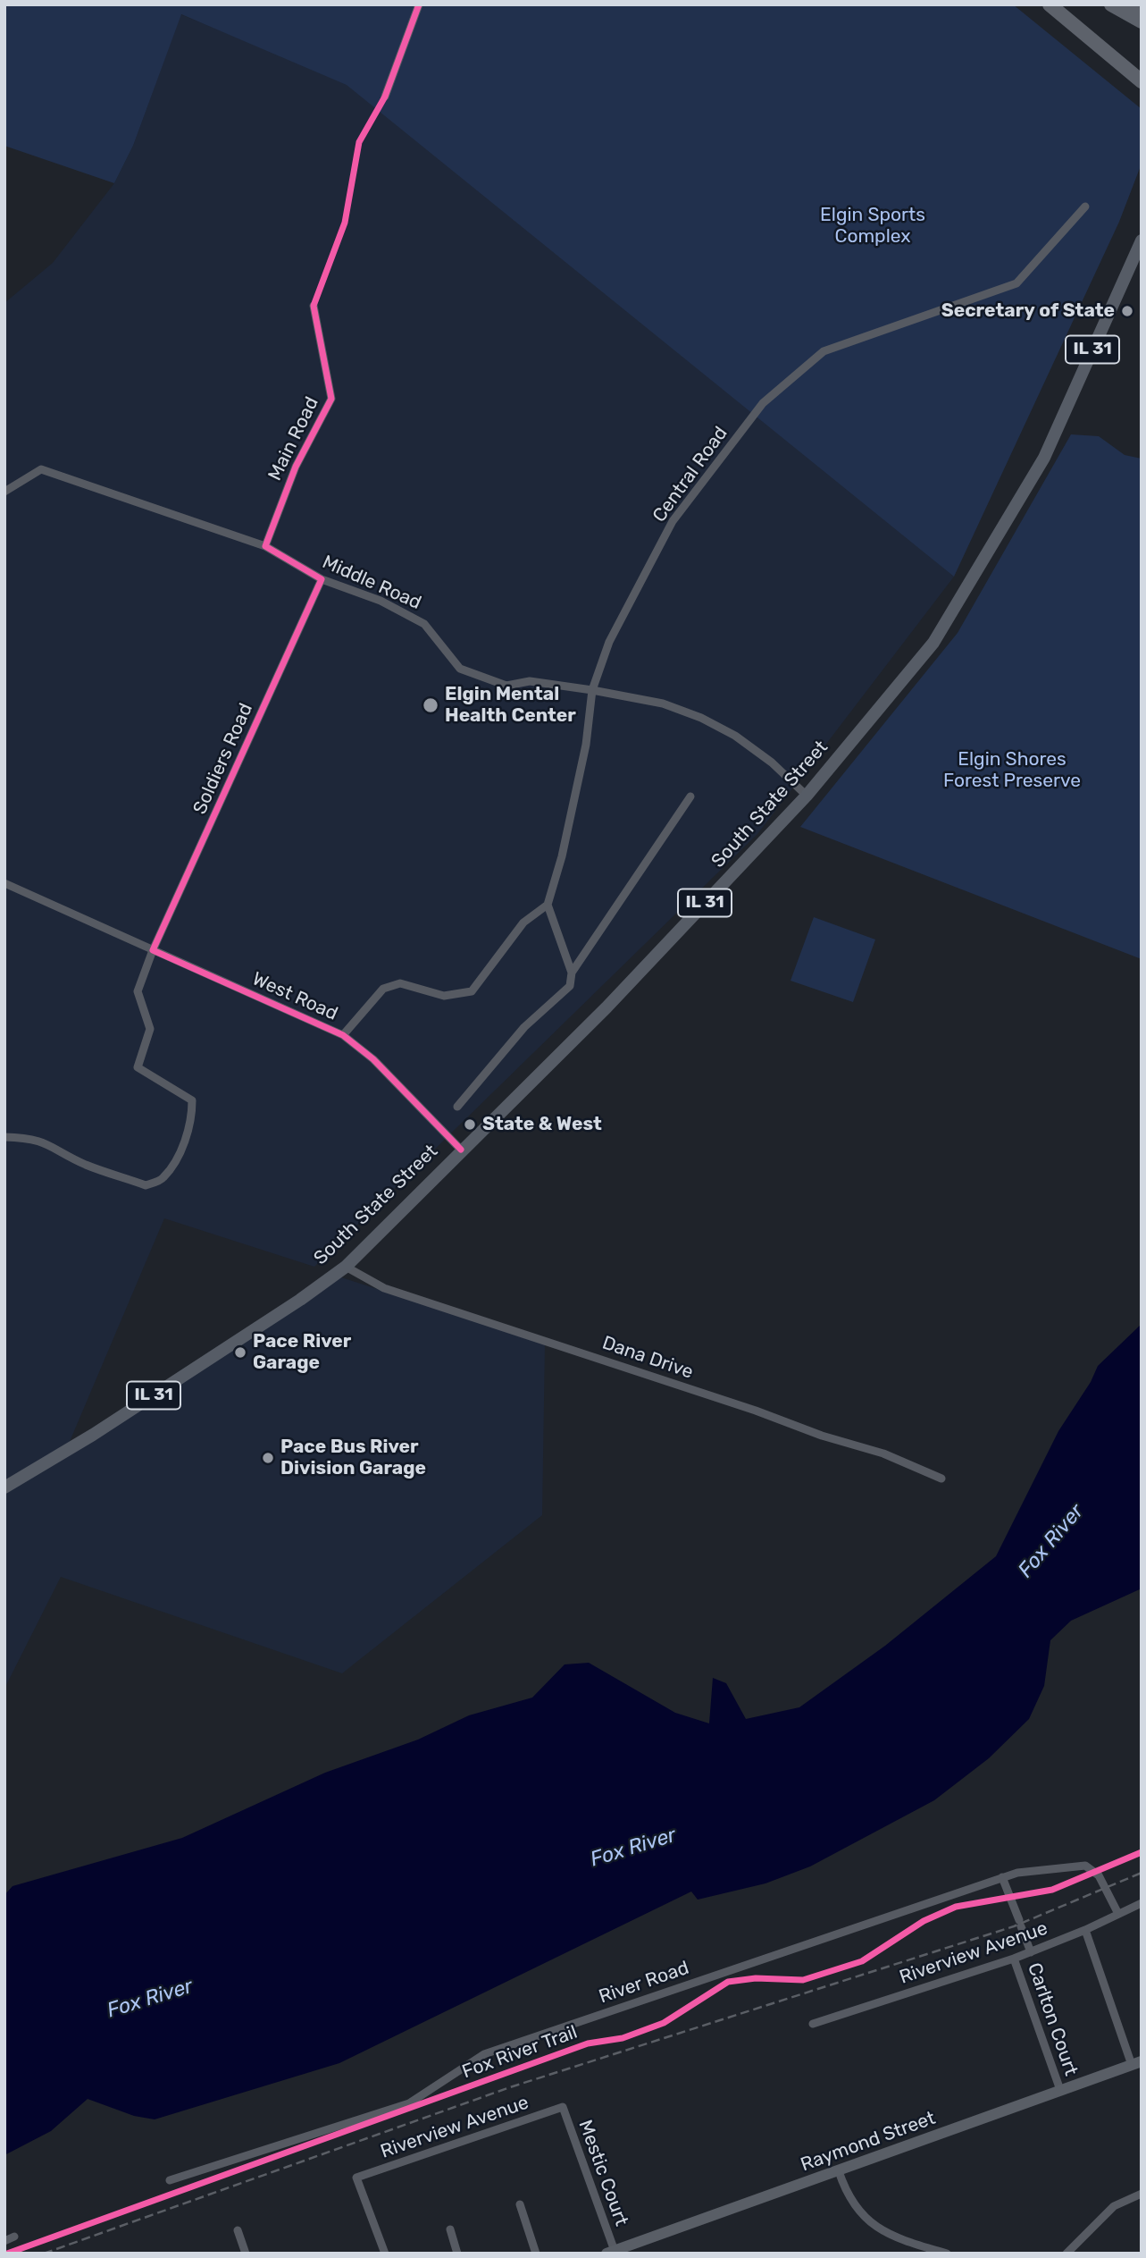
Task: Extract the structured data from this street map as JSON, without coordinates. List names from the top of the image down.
{
  "streets": {
    "main road": ["IL 31", "South State Street"],
    "street": [
      "Main Road",
      "Central Road",
      "Middle Road",
      "Soldiers Road",
      "West Road",
      "Dana Drive",
      "Riverview Avenue",
      "River Road",
      "Carlton Court",
      "Raymond Street",
      "Mestic Court"
    ],
    "cycle path": ["Fox River Trail"]
  },
  "crossings": [
    ["Main Road", "Middle Road"],
    ["Central Road", "Middle Road"],
    ["Middle Road", "Soldiers Road"],
    ["Middle Road", "South State Street"],
    ["Soldiers Road", "West Road"],
    ["South State Street", "West Road"],
    ["South State Street", "Dana Drive"],
    ["Riverview Avenue", "River Road"],
    ["Riverview Avenue", "Carlton Court"],
    ["Riverview Avenue", "Mestic Court"],
    ["Carlton Court", "Raymond Street"],
    ["Raymond Street", "Mestic Court"]
  ],
  "water": ["Fox River"],
  "parks": ["Elgin Sports Complex", "Elgin Shores Forest Preserve"],
  "places": [
    "Secretary of State",
    "Elgin Mental Health Center",
    "State & West",
    "Pace River Garage",
    "Pace Bus River Division Garage"
  ]
}
